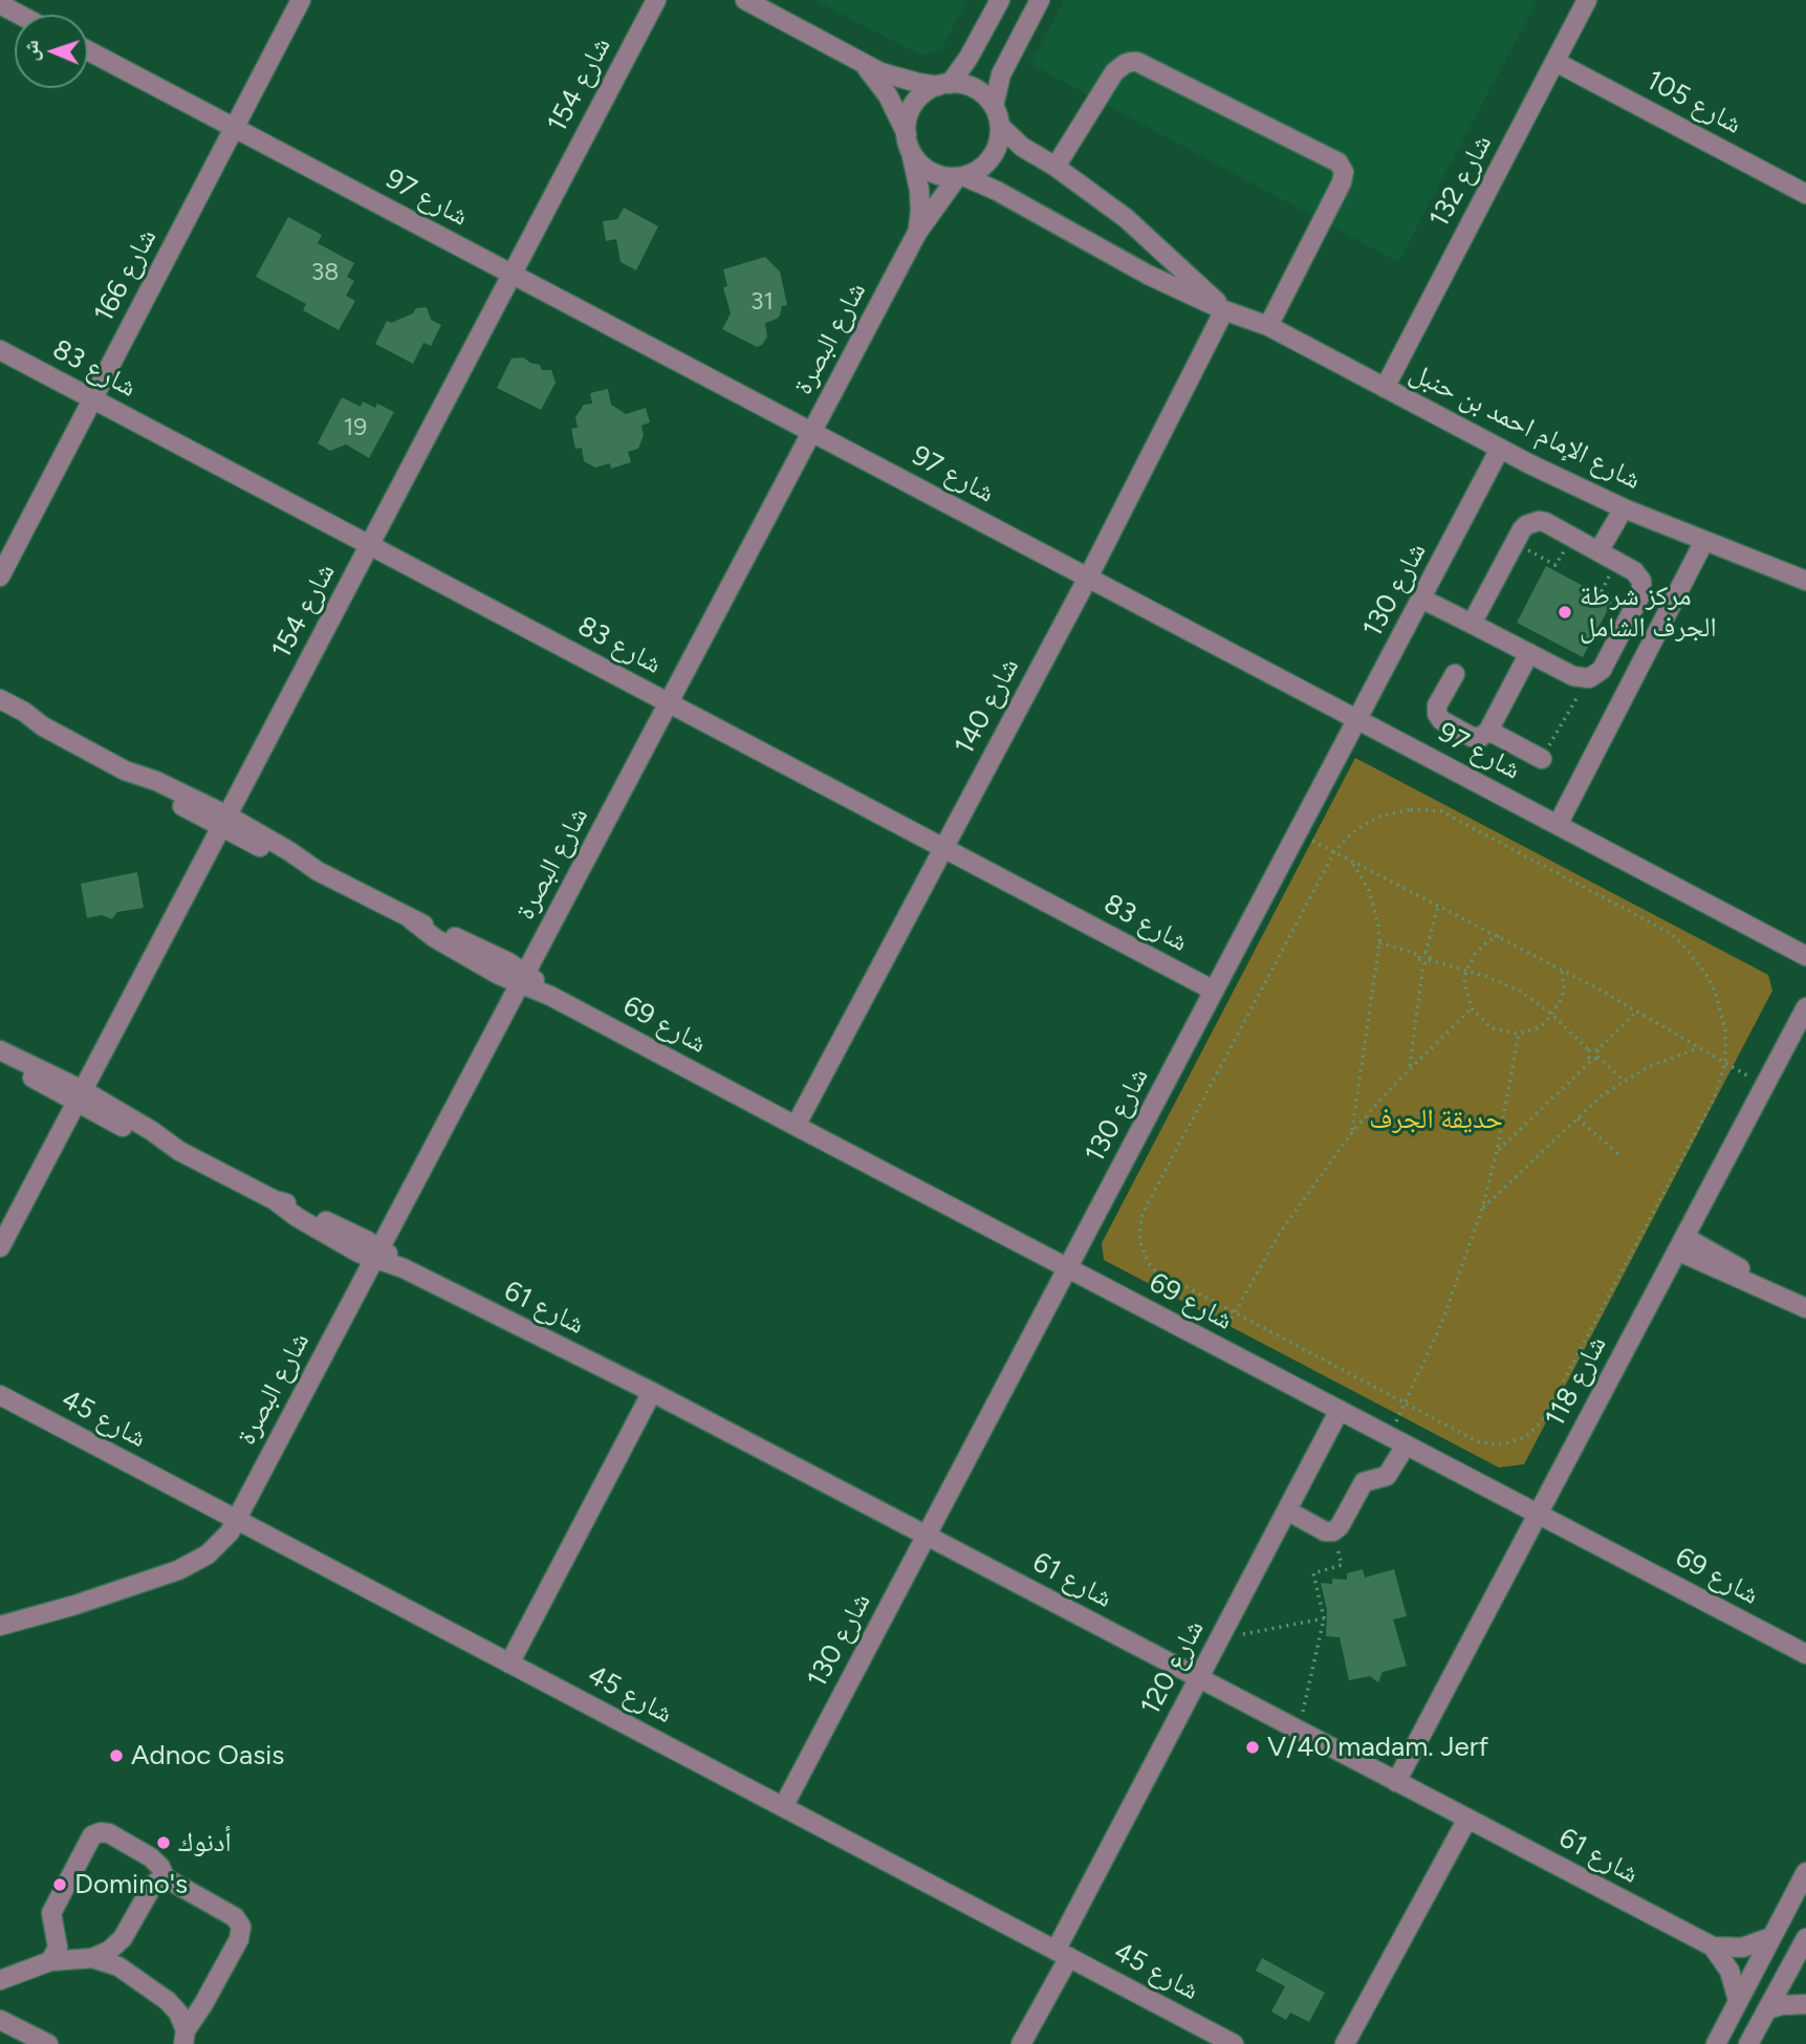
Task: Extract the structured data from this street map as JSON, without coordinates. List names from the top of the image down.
{
  "streets": {
    "street": [
      "شارع 154",
      "شارع 105",
      "شارع 132",
      "شارع 97",
      "شارع 166",
      "شارع البصرة",
      "شارع 83",
      "شارع الإمام احمد بن حنبل",
      "شارع 130",
      "شارع 140",
      "شارع 69",
      "شارع 61",
      "شارع 118",
      "شارع 45",
      "شارع 120"
    ]
  },
  "crossings": [
    ["شارع 154", "شارع 97"],
    ["شارع 154", "شارع 83"],
    ["شارع 154", "شارع 69"],
    ["شارع 154", "شارع 61"],
    ["شارع 105", "شارع 132"],
    ["شارع 132", "شارع الإمام احمد بن حنبل"],
    ["شارع 97", "شارع 166"],
    ["شارع 97", "شارع البصرة"],
    ["شارع 97", "شارع 130"],
    ["شارع 97", "شارع 140"],
    ["شارع 166", "شارع 83"],
    ["شارع البصرة", "شارع 83"],
    ["شارع البصرة", "شارع الإمام احمد بن حنبل"],
    ["شارع البصرة", "شارع 69"],
    ["شارع البصرة", "شارع 61"],
    ["شارع البصرة", "شارع 45"],
    ["شارع 83", "شارع 130"],
    ["شارع 83", "شارع 140"],
    ["شارع الإمام احمد بن حنبل", "شارع 130"],
    ["شارع الإمام احمد بن حنبل", "شارع 140"],
    ["شارع 130", "شارع 69"],
    ["شارع 130", "شارع 61"],
    ["شارع 130", "شارع 45"],
    ["شارع 140", "شارع 69"],
    ["شارع 69", "شارع 118"],
    ["شارع 69", "شارع 120"],
    ["شارع 61", "شارع 118"],
    ["شارع 61", "شارع 120"],
    ["شارع 45", "شارع 120"]
  ],
  "parks": ["حديقة الجرف"],
  "places": [
    "مركز شرطة الجرف الشامل",
    "V/40 madam. Jerf",
    "Adnoc Oasis",
    "أدنوك",
    "Domino's"
  ],
  "house_numbers": ["38", "31", "19"],
  "north": "left"
}
